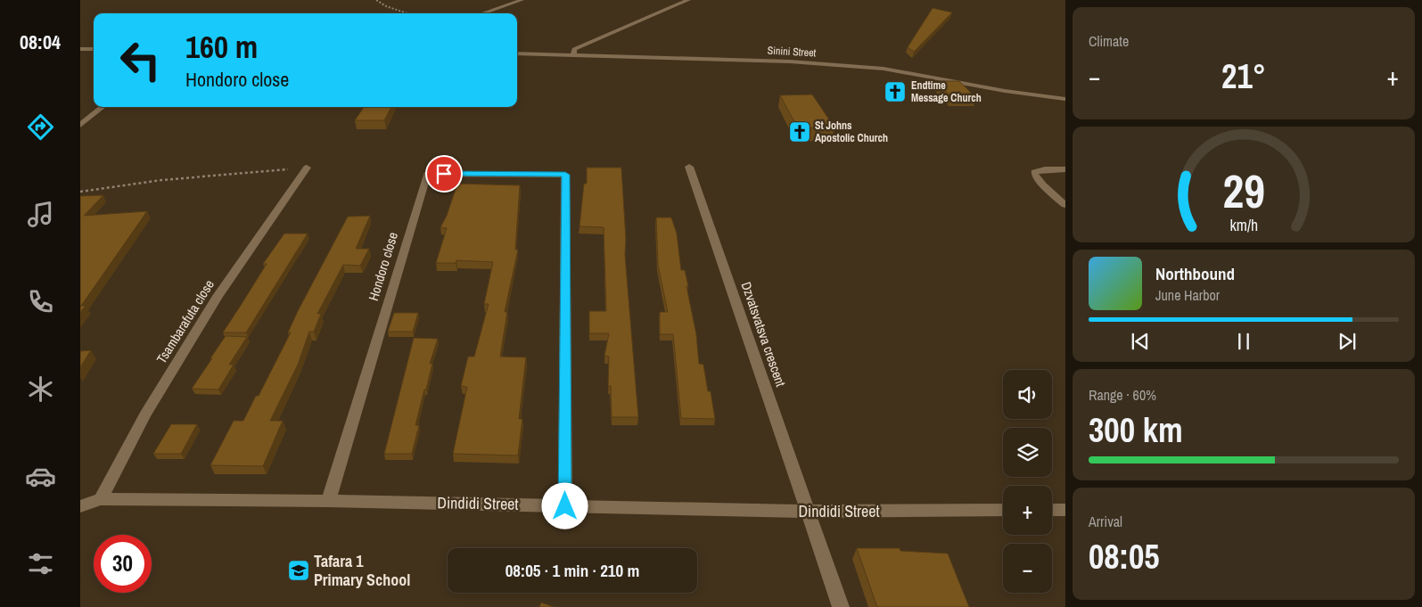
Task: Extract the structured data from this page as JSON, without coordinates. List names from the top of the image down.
{
  "streets": {
    "street": [
      "Sinini Street",
      "Hondoro close",
      "Tsambarafuta close",
      "Dzvatsvatsva crescent",
      "Dindidi Street"
    ]
  },
  "crossings": [
    ["Hondoro close", "Dindidi Street"],
    ["Tsambarafuta close", "Dindidi Street"],
    ["Dzvatsvatsva crescent", "Dindidi Street"]
  ],
  "places": {
    "church": ["Endtime Message Church", "St Johns Apostolic Church"],
    "school or university": ["Tafara 1 Primary School"]
  },
  "page": {
    "tabs": "08:04",
    "tile": [
      "Climate",
      ["Range · 60%", "300 km"],
      ["Arrival", "08:05"]
    ],
    "turn": ["160 m", "Hondoro close"],
    "heat": ["−", "21°", "+"],
    "song": ["Northbound", "June Harbor"],
    "map_buttons": ["+", "−"],
    "limit": "30",
    "trip": "08:05 · 1 min · 210 m",
    "gauge": ["29", "km/h"]
  }
}
